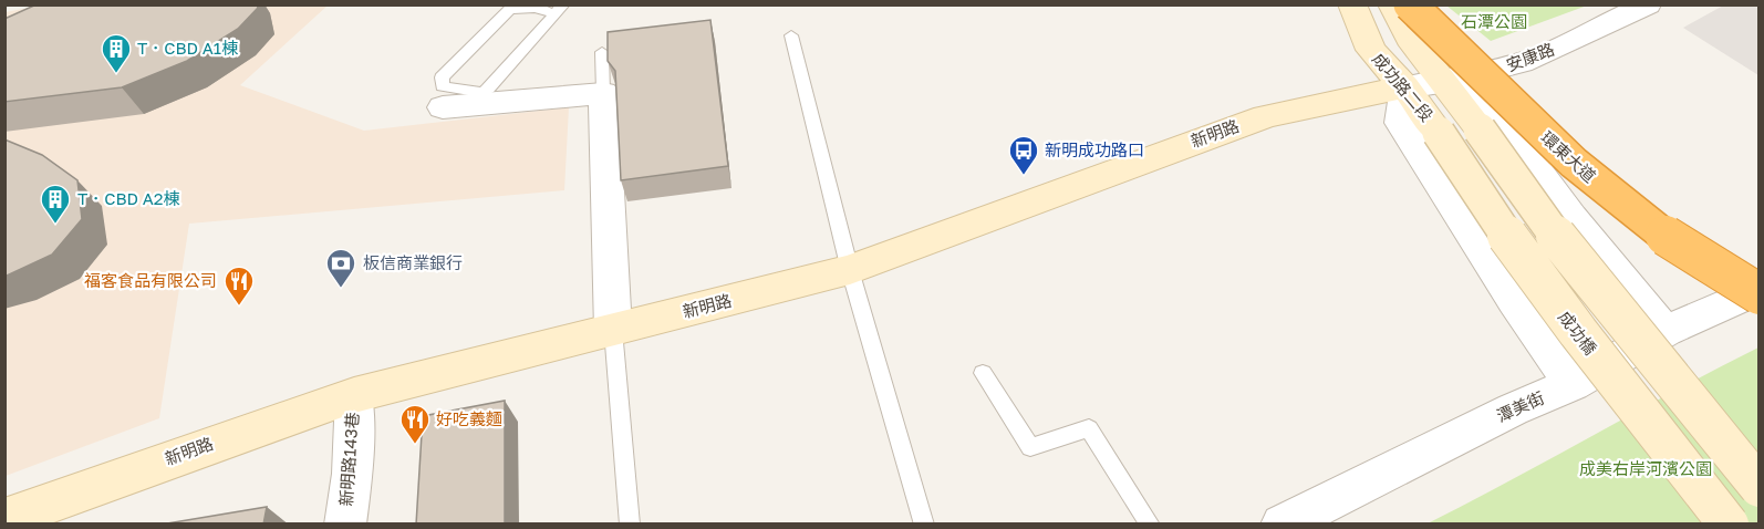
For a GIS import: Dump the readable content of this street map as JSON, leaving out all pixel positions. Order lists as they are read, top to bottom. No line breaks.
{"streets":{"highway":["環東大道"],"street":["安康路","成功路二段","新明路","成功橋","潭美街","新明路143巷"]},"crossings":[["安康路","成功路二段"],["安康路","新明路"],["成功路二段","新明路"],["成功路二段","成功橋"],["新明路","新明路143巷"]],"parks":["石潭公園","成美右岸河濱公園"],"places":{"building":["T．CBD A1棟","T．CBD A2棟"],"bus stop":["新明成功路口"],"bank":["板信商業銀行"],"restaurant":["福客食品有限公司","好吃義麵"]}}
